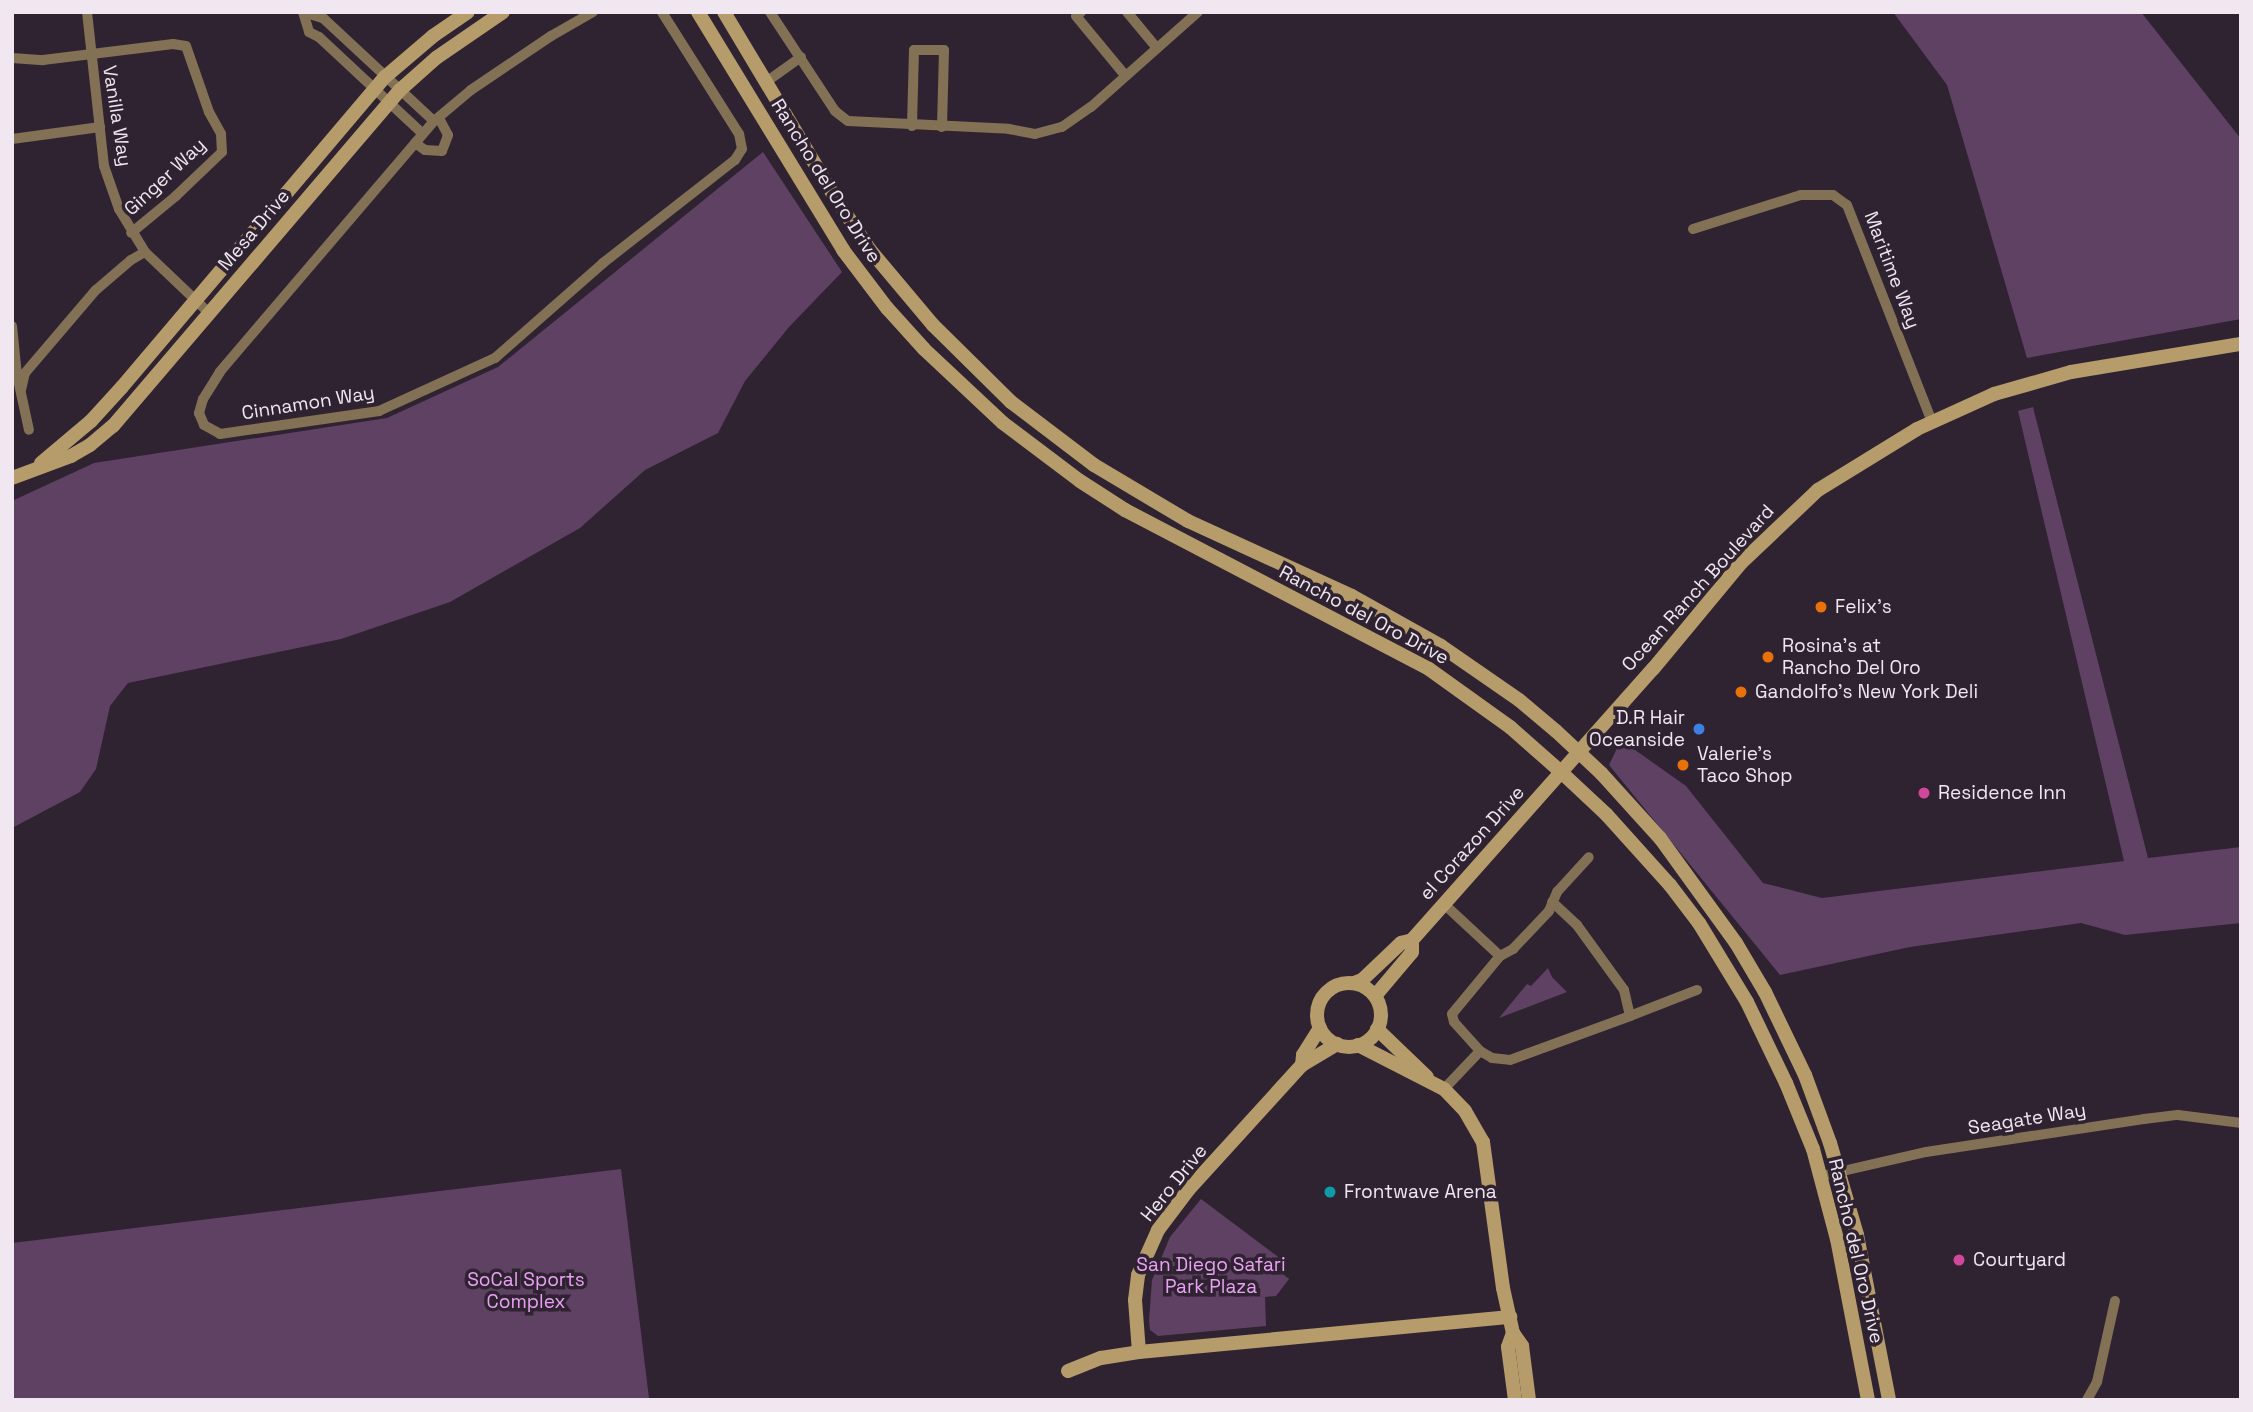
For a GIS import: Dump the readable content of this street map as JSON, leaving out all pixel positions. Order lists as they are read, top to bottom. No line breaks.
{"streets":{"main road":["Rancho del Oro Drive","Mesa Drive","Ocean Ranch Boulevard","el Corazon Drive","Hero Drive"],"street":["Vanilla Way","Ginger Way","Maritime Way","Cinnamon Way","Seagate Way"]},"crossings":[["Vanilla Way","Ginger Way"],["Vanilla Way","Mesa Drive"],["Rancho del Oro Drive","Ocean Ranch Boulevard"],["Rancho del Oro Drive","el Corazon Drive"],["Rancho del Oro Drive","Seagate Way"],["Maritime Way","Ocean Ranch Boulevard"],["Ocean Ranch Boulevard","el Corazon Drive"],["el Corazon Drive","Hero Drive"]],"parks":["San Diego Safari Park Plaza","SoCal Sports Complex"],"places":["Felix's","Rosina's at Rancho Del Oro","Gandolfo's New York Deli","D.R Hair Oceanside","Valerie's Taco Shop","Residence Inn","Frontwave Arena","Courtyard"]}
